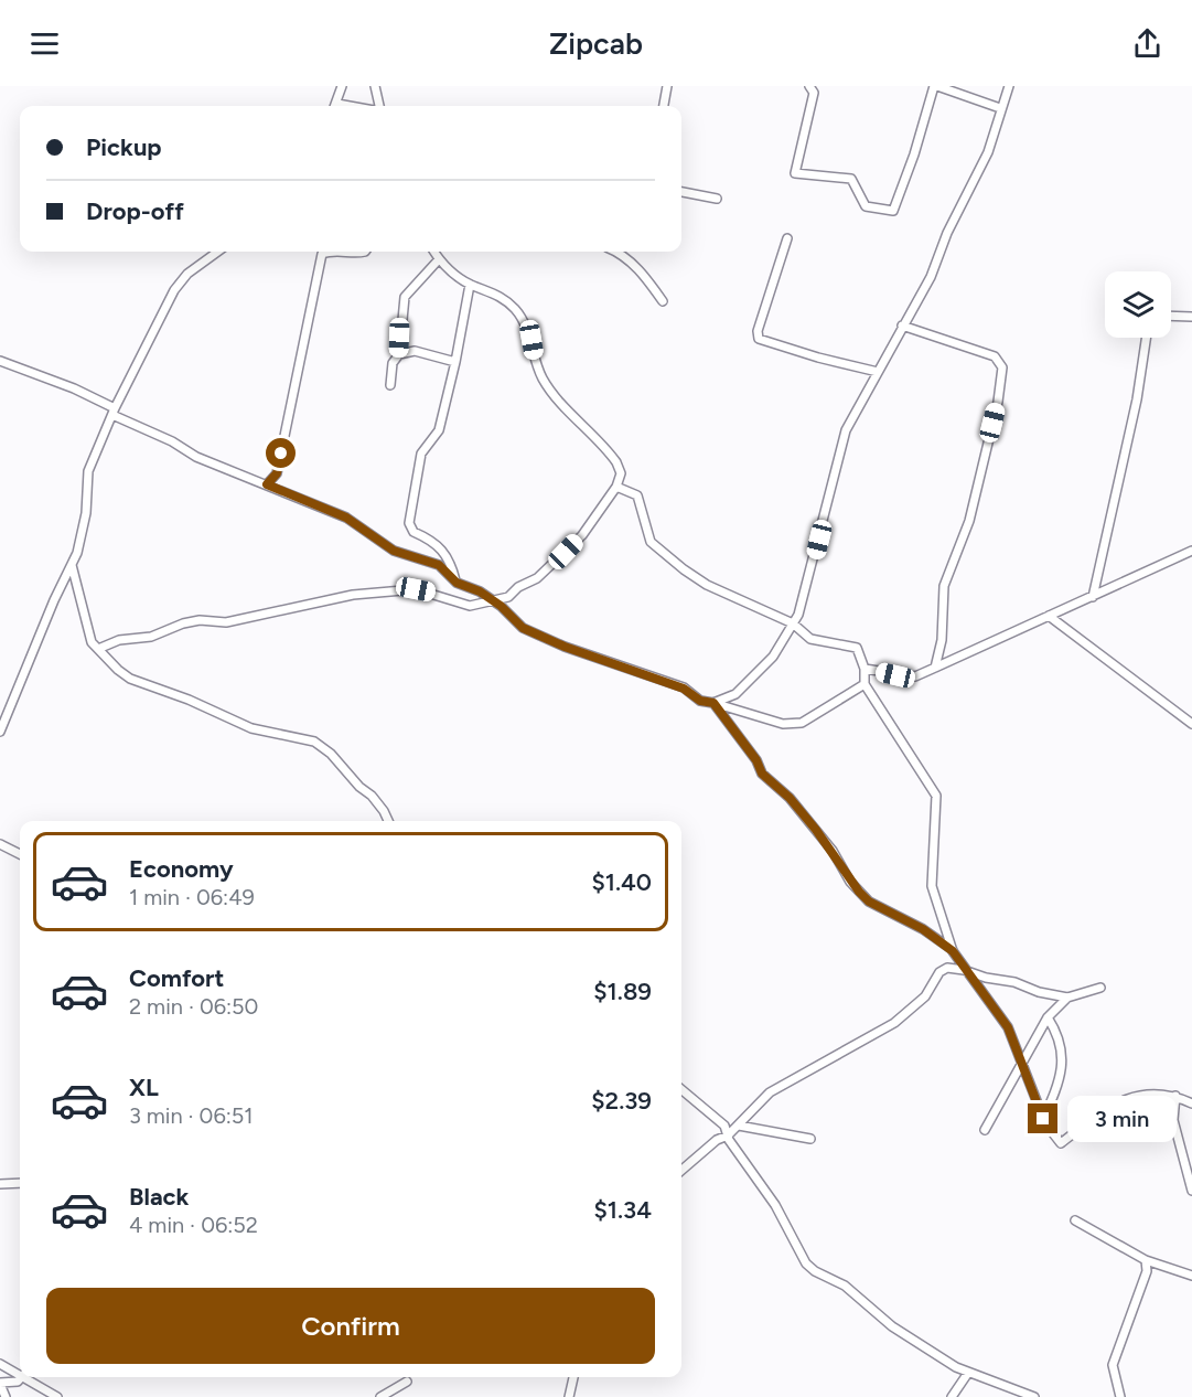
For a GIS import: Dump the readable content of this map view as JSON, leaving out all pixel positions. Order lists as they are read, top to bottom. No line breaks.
{"page":{"header":"Zipcab","banner":["Pickup","Drop-off"],"list":[{"name":"Economy","note":"1 min · 06:49","value":"$1.40"},{"name":"Comfort","note":"2 min · 06:50","value":"$1.89"},{"name":"XL","note":"3 min · 06:51","value":"$2.39"},{"name":"Black","note":"4 min · 06:52","value":"$1.34"}],"bubble":"3 min","buttons":"Confirm"}}
